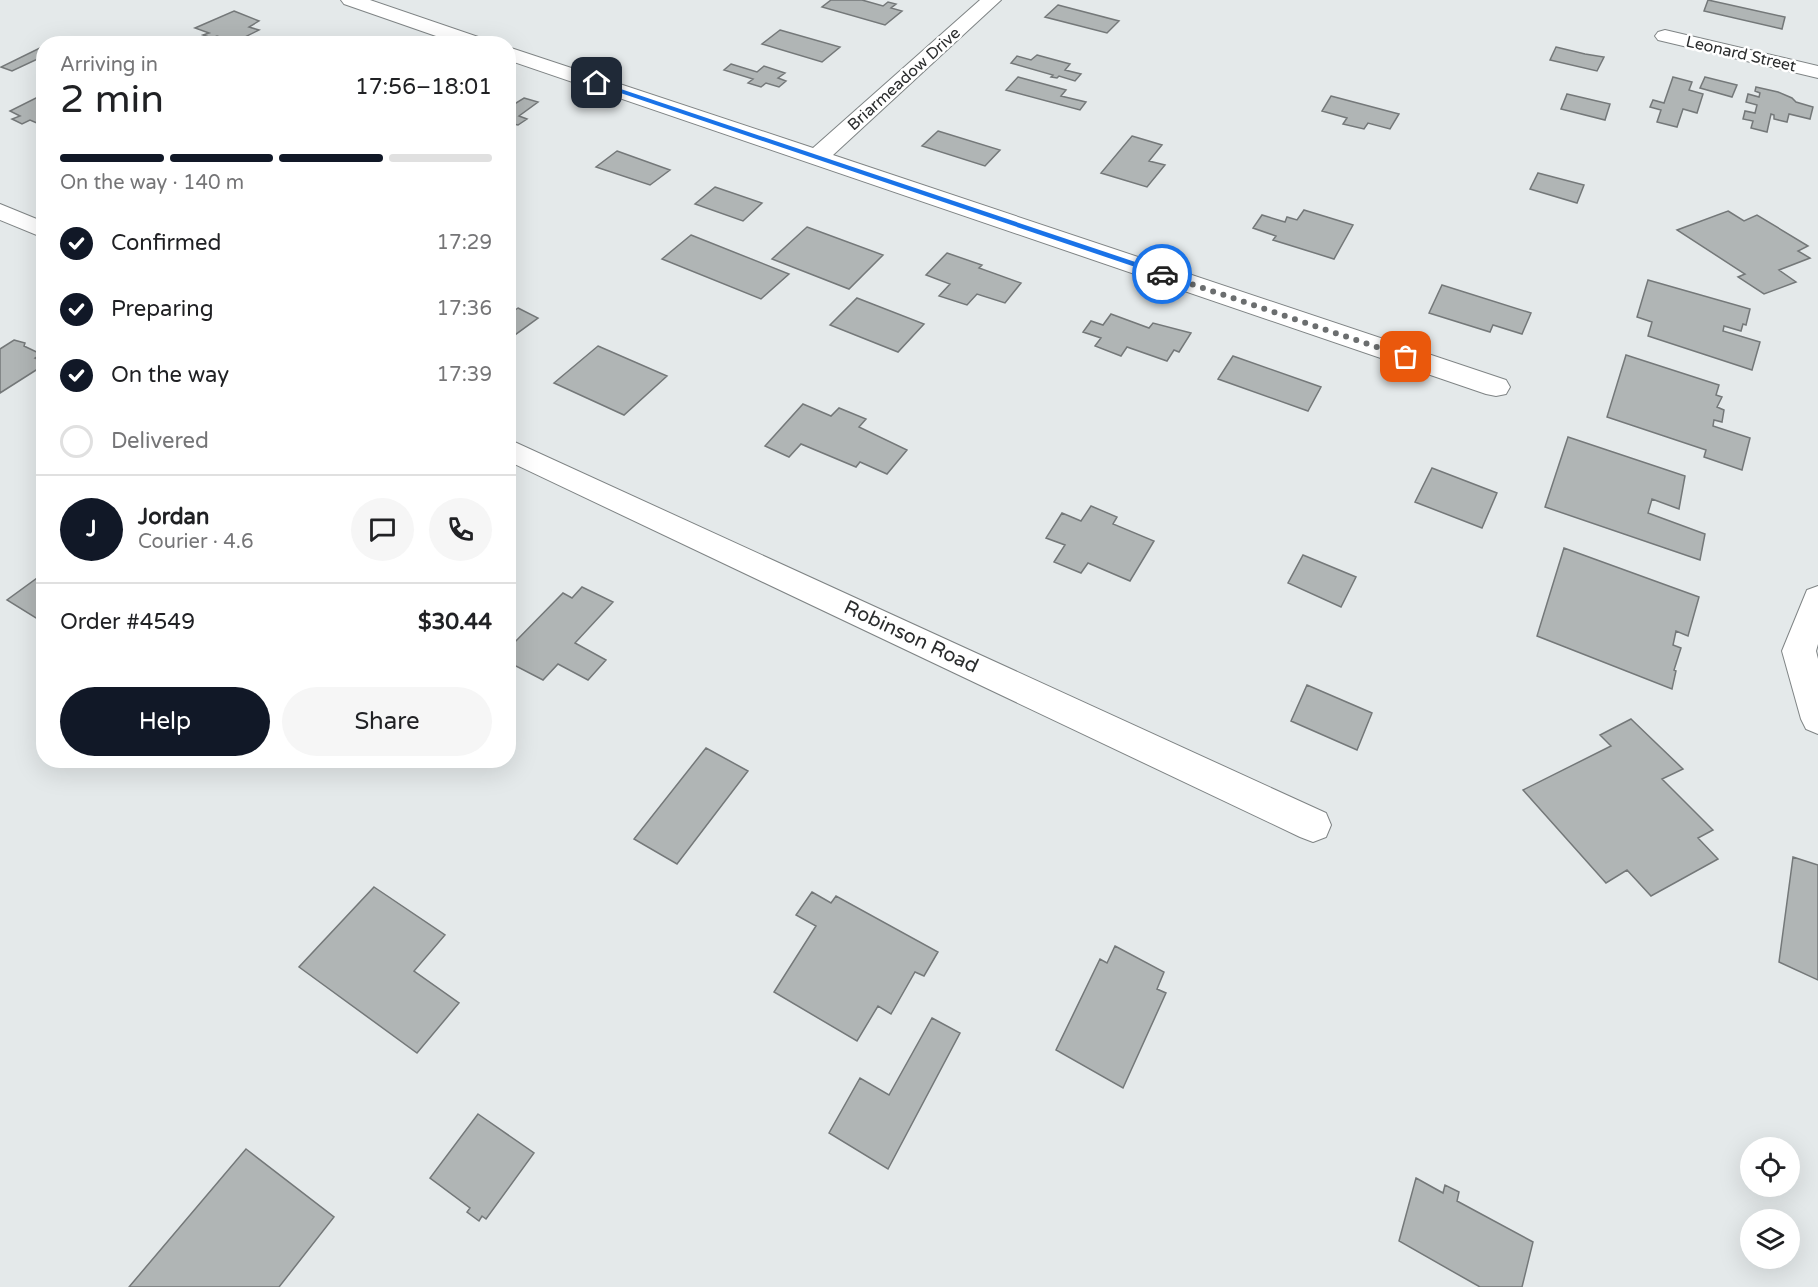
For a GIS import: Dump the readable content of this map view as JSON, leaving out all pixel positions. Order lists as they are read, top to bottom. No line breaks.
{"streets":{"street":["Leonard Street","Briarmeadow Drive","Robinson Road"]},"page":{"heading":["2 min","Arriving in","17:56–18:01"],"panel":["Jordan","Courier · 4.6","Order #4549","$30.44"],"bar":"On the way · 140 m","list":[["Confirmed","17:29"],["Preparing","17:36"],["On the way","17:39"],"Delivered"],"round":"J","buttons":["Help","Share"]}}
